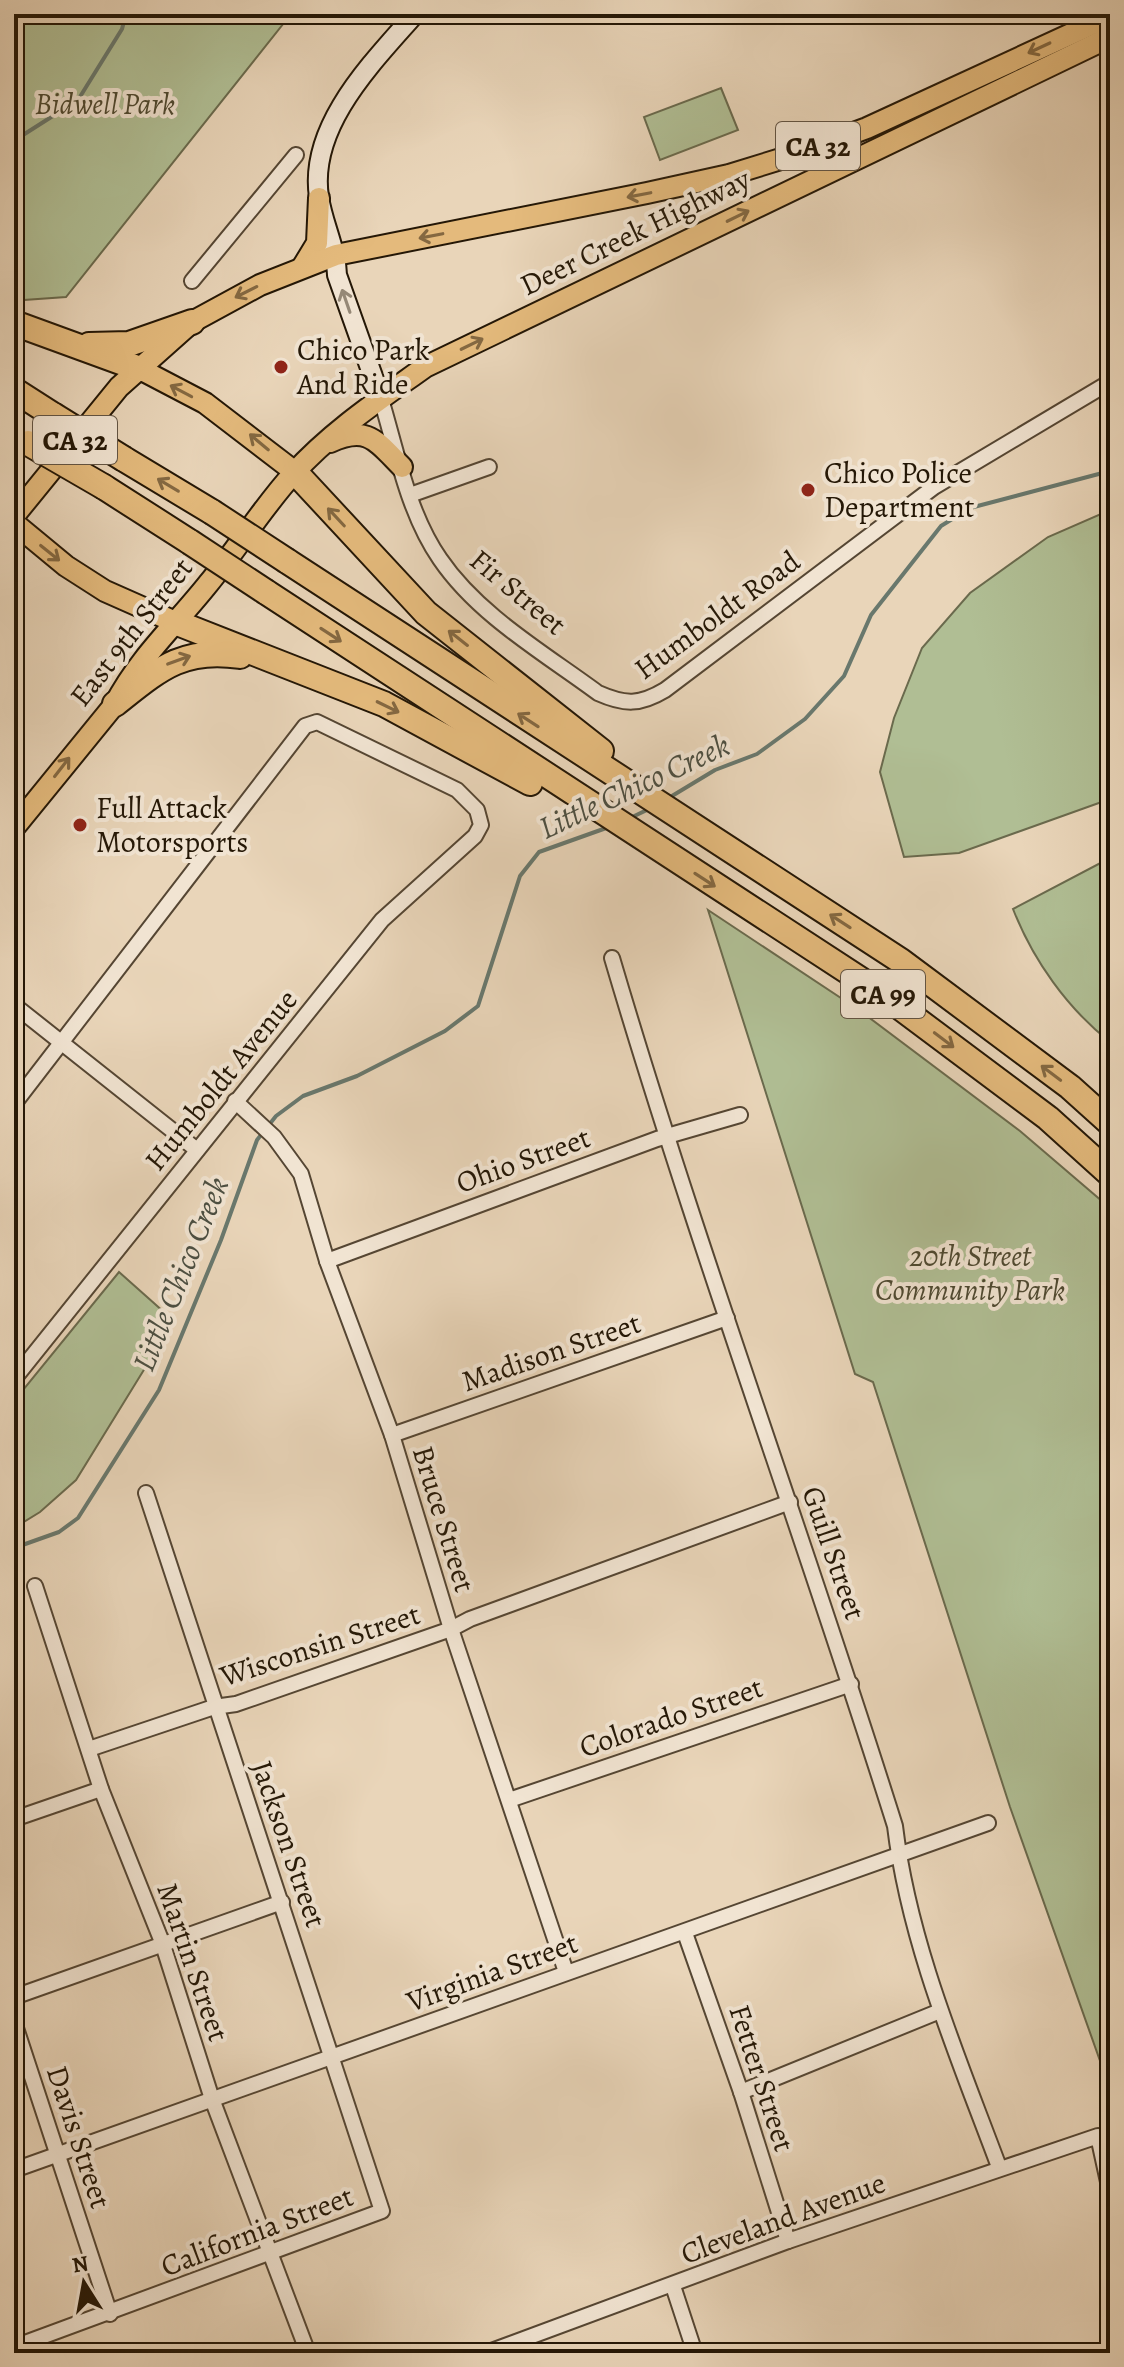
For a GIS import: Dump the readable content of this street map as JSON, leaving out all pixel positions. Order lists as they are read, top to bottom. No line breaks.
{"streets":{"highway":["CA 99"],"main road":["CA 32","Deer Creek Highway","East 9th Street"],"street":["Fir Street","Humboldt Road","Humboldt Avenue","Ohio Street","Madison Street","Bruce Street","Guill Street","Wisconsin Street","Colorado Street","Jackson Street","Martin Street","Virginia Street","Fetter Street","Davis Street","Cleveland Avenue","California Street"]},"crossings":[["CA 32","Deer Creek Highway"],["CA 32","Fir Street"],["Deer Creek Highway","Fir Street"],["Deer Creek Highway","East 9th Street"],["Fir Street","Humboldt Road"],["Humboldt Avenue","Bruce Street"],["Ohio Street","Bruce Street"],["Ohio Street","Guill Street"],["Madison Street","Bruce Street"],["Madison Street","Guill Street"],["Bruce Street","Wisconsin Street"],["Bruce Street","Colorado Street"],["Bruce Street","Virginia Street"],["Guill Street","Wisconsin Street"],["Guill Street","Colorado Street"],["Guill Street","Virginia Street"],["Guill Street","Cleveland Avenue"],["Wisconsin Street","Jackson Street"],["Wisconsin Street","Martin Street"],["Jackson Street","Virginia Street"],["Jackson Street","California Street"],["Martin Street","Virginia Street"],["Martin Street","California Street"],["Virginia Street","Fetter Street"],["Virginia Street","Davis Street"],["Fetter Street","Cleveland Avenue"],["Davis Street","California Street"]],"one_way":["East 9th Street"],"water":["Little Chico Creek"],"parks":["Bidwell Park","20th Street Community Park"],"places":["Chico Park And Ride","Chico Police Department","Full Attack Motorsports"],"north":"top"}
